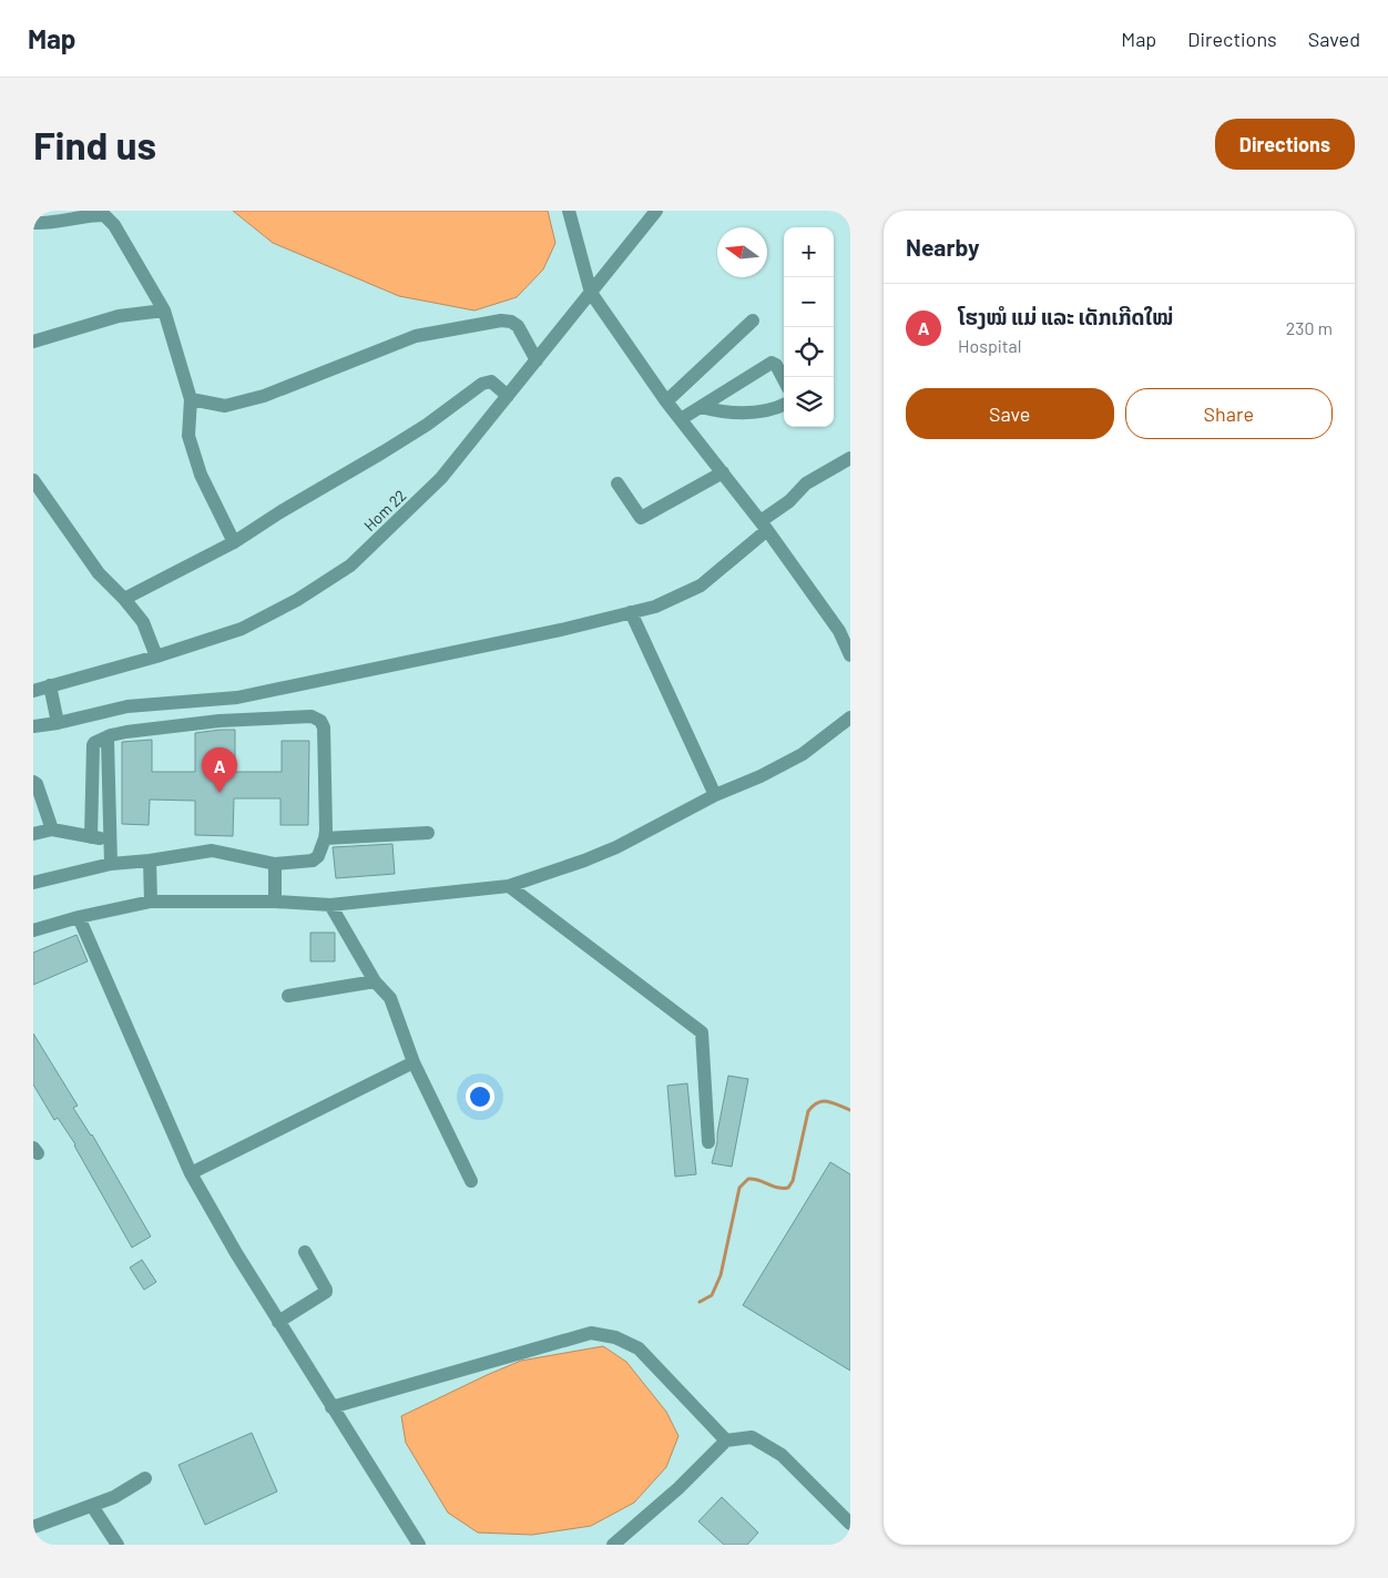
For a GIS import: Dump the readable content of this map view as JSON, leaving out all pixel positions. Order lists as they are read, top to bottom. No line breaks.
{"streets":{"street":["Hom 22"]},"north":"left","page":{"header":"Map","nav":["Map","Directions","Saved"],"buttons":["Directions",["Save","Share"]],"title":"Find us","heading":"Nearby","map_buttons":["+","−"],"list":[{"mark":"A","name":"ໂຮງໝໍ ແມ່ ແລະ ເດັກເກີດໃໝ່","note":"Hospital","value":"230 m"}],"pins":"A"}}
